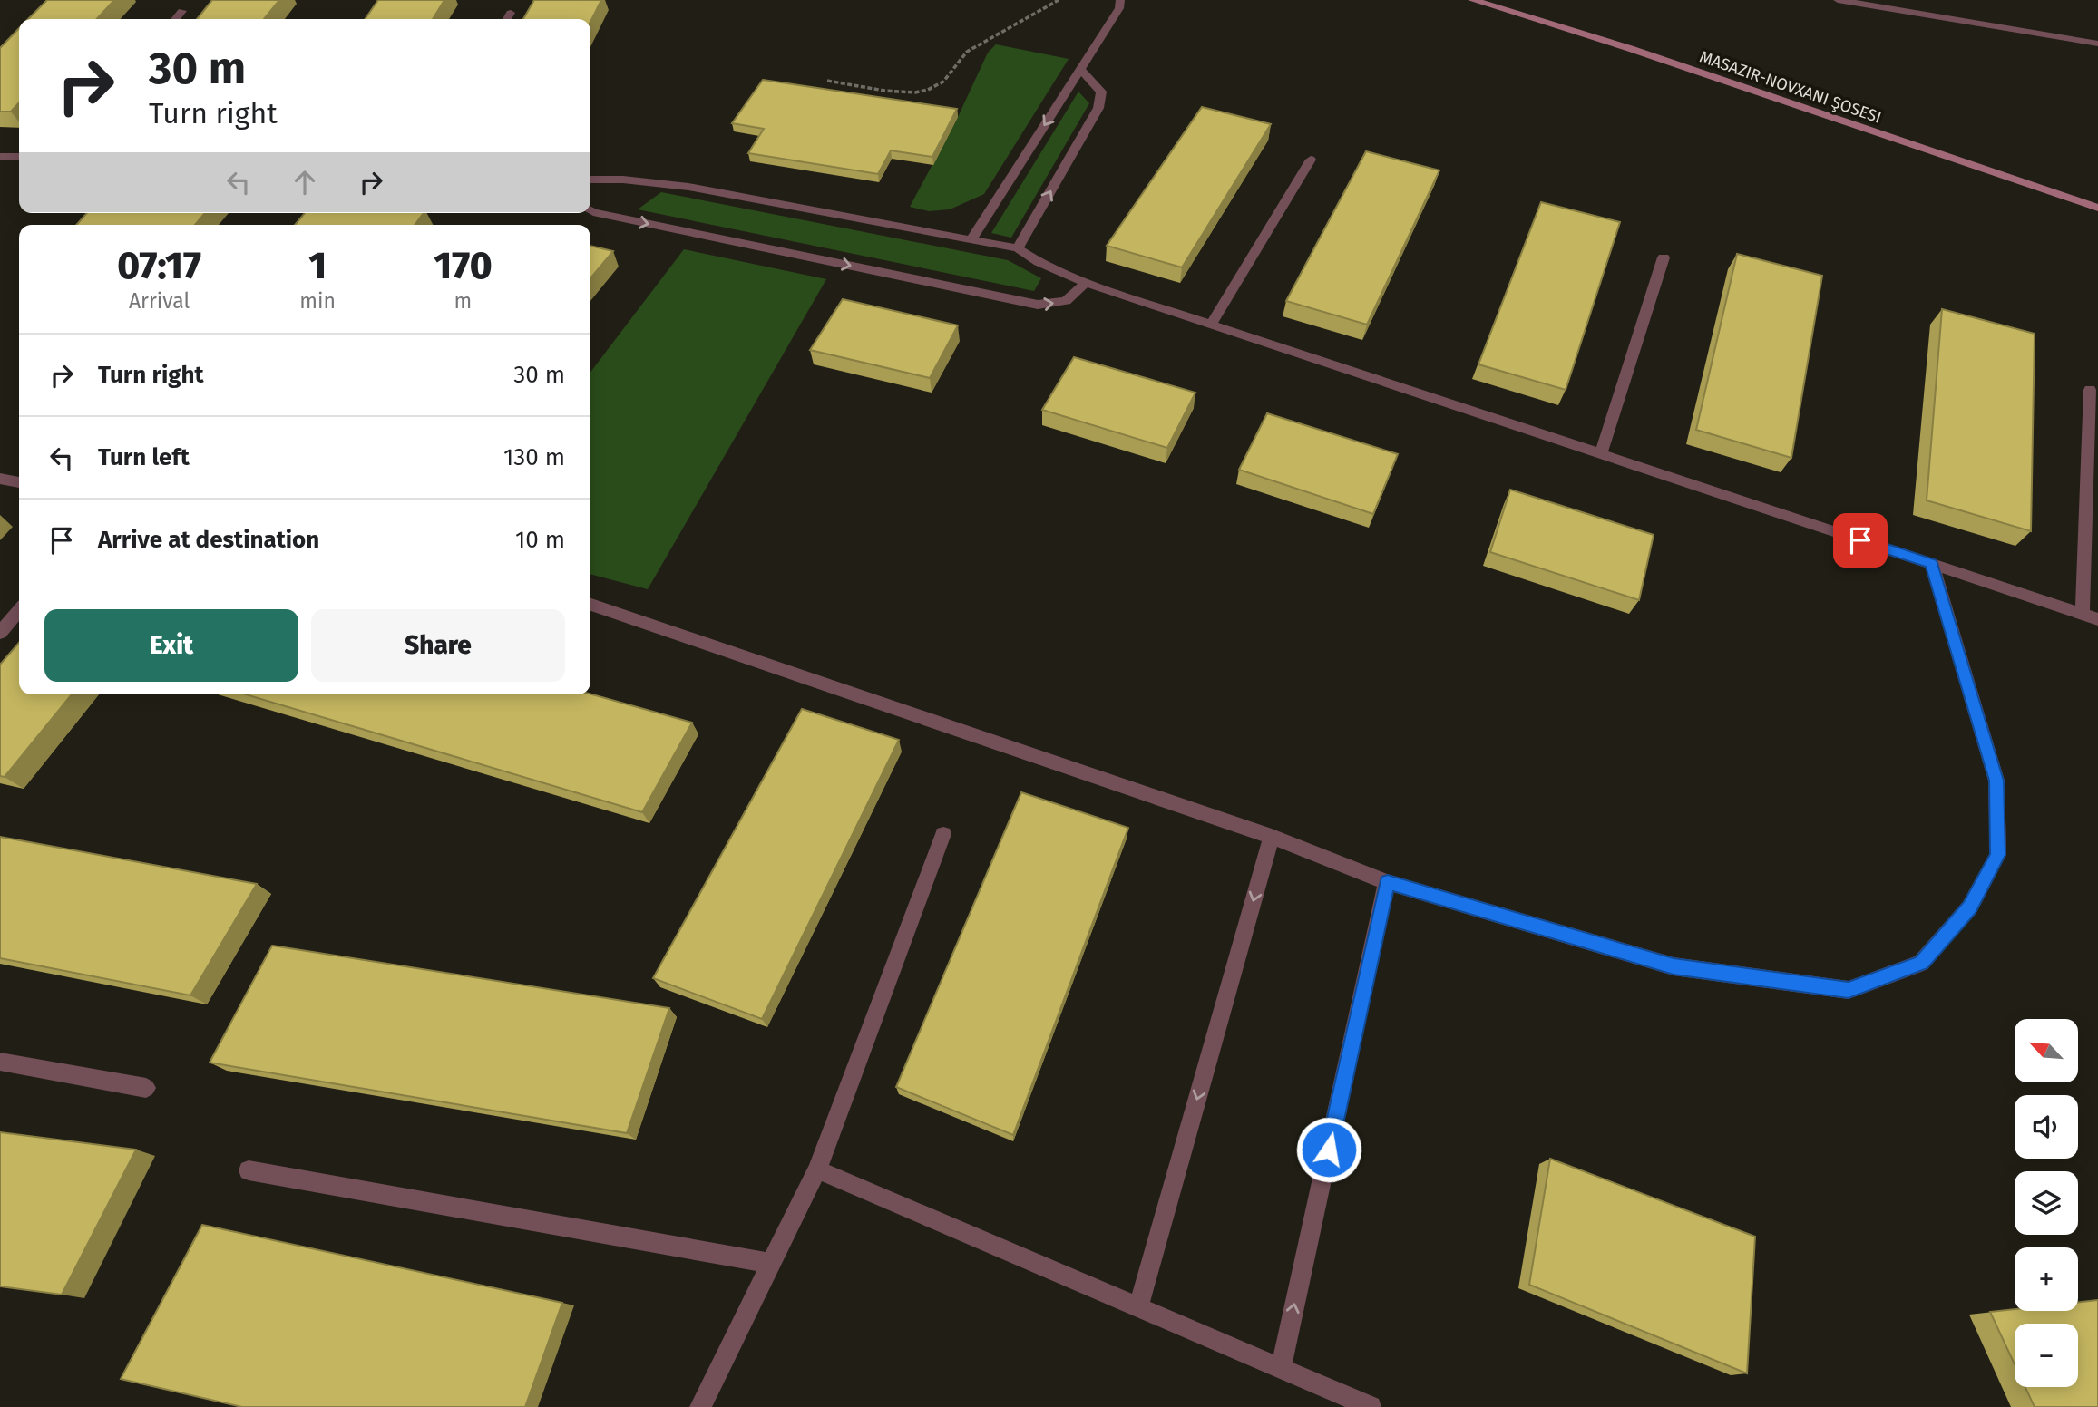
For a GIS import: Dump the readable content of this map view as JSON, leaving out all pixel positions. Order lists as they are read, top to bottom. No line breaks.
{"north":"top left","page":{"turn":["30 m","Turn right"],"eta":["07:17","Arrival","1","min","170","m"],"list":[{"name":"Turn right","value":"30 m"},{"name":"Turn left","value":"130 m"},{"name":"Arrive at destination","value":"10 m"}],"buttons":["Exit","Share"],"map_buttons":["+","−"]}}
